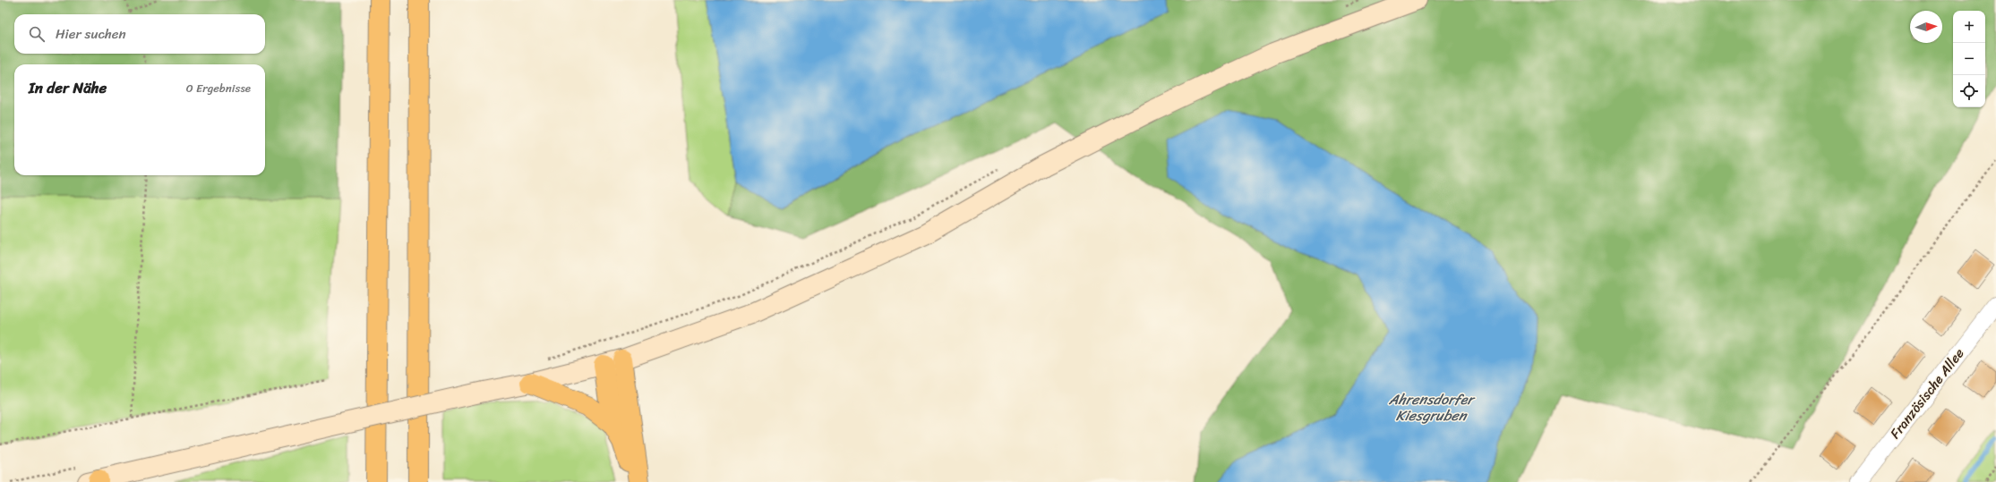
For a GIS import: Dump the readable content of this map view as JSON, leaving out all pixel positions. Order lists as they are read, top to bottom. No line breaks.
{"streets":{"street":["Französische Allee"]},"water":["Ahrensdorfer Kiesgruben"],"north":"right","page":{"map_buttons":["+","−"],"search":"Hier suchen","heading":["In der Nähe","0 Ergebnisse"]}}
